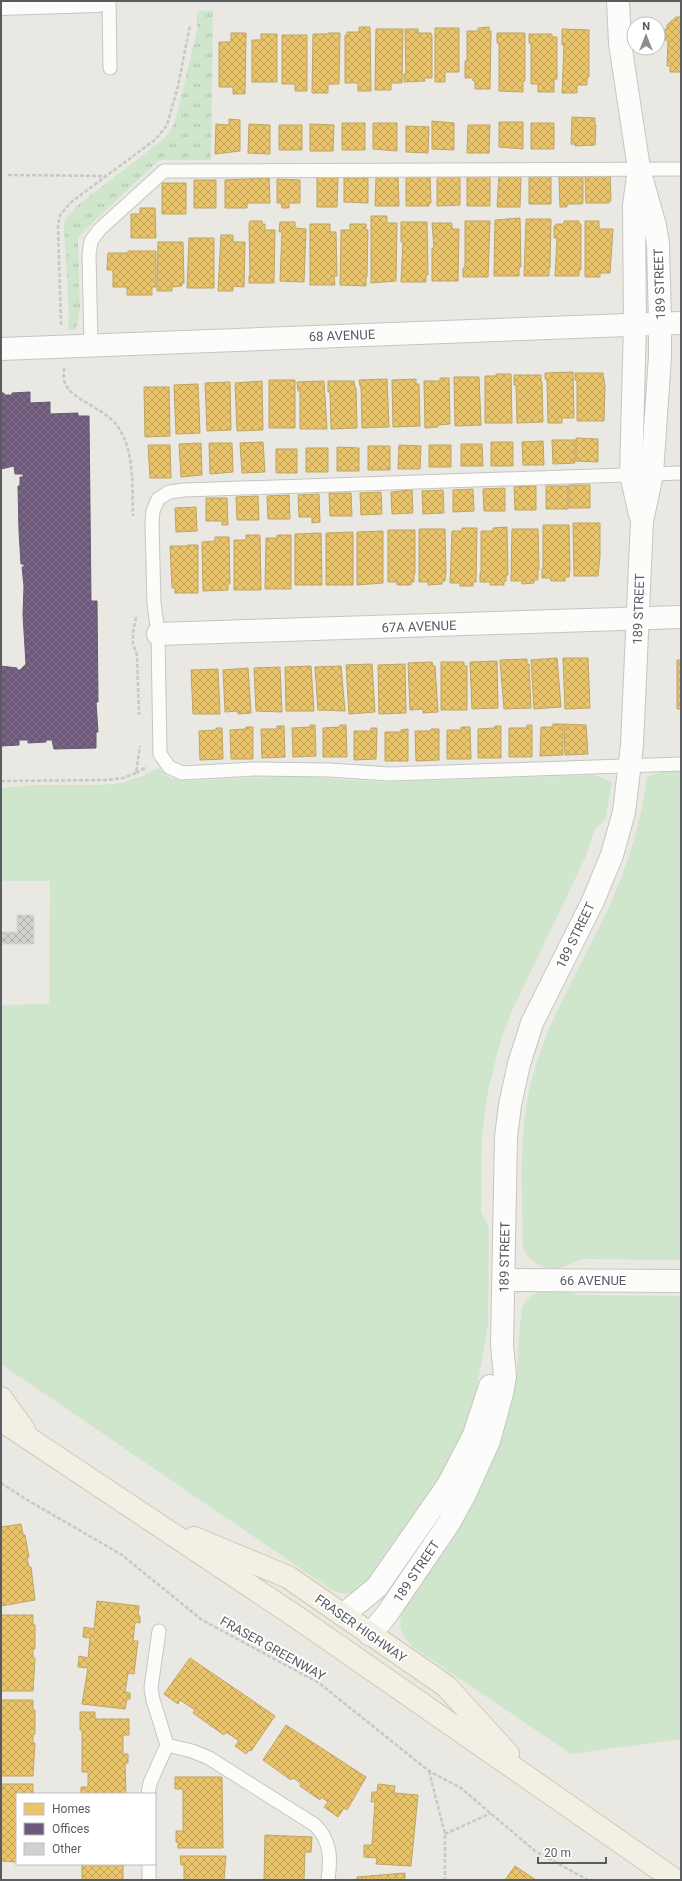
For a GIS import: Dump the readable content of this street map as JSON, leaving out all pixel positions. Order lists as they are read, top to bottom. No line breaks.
{"streets":{"main road":["FRASER HIGHWAY"],"street":["189 STREET","68 AVENUE","67A AVENUE","66 AVENUE"],"path":["FRASER GREENWAY"]},"crossings":[["189 STREET","68 AVENUE"],["189 STREET","67A AVENUE"],["189 STREET","66 AVENUE"],["189 STREET","FRASER HIGHWAY"]],"legend":["Homes","Offices","Other"],"scale_bar":"20 m","north":"top"}
